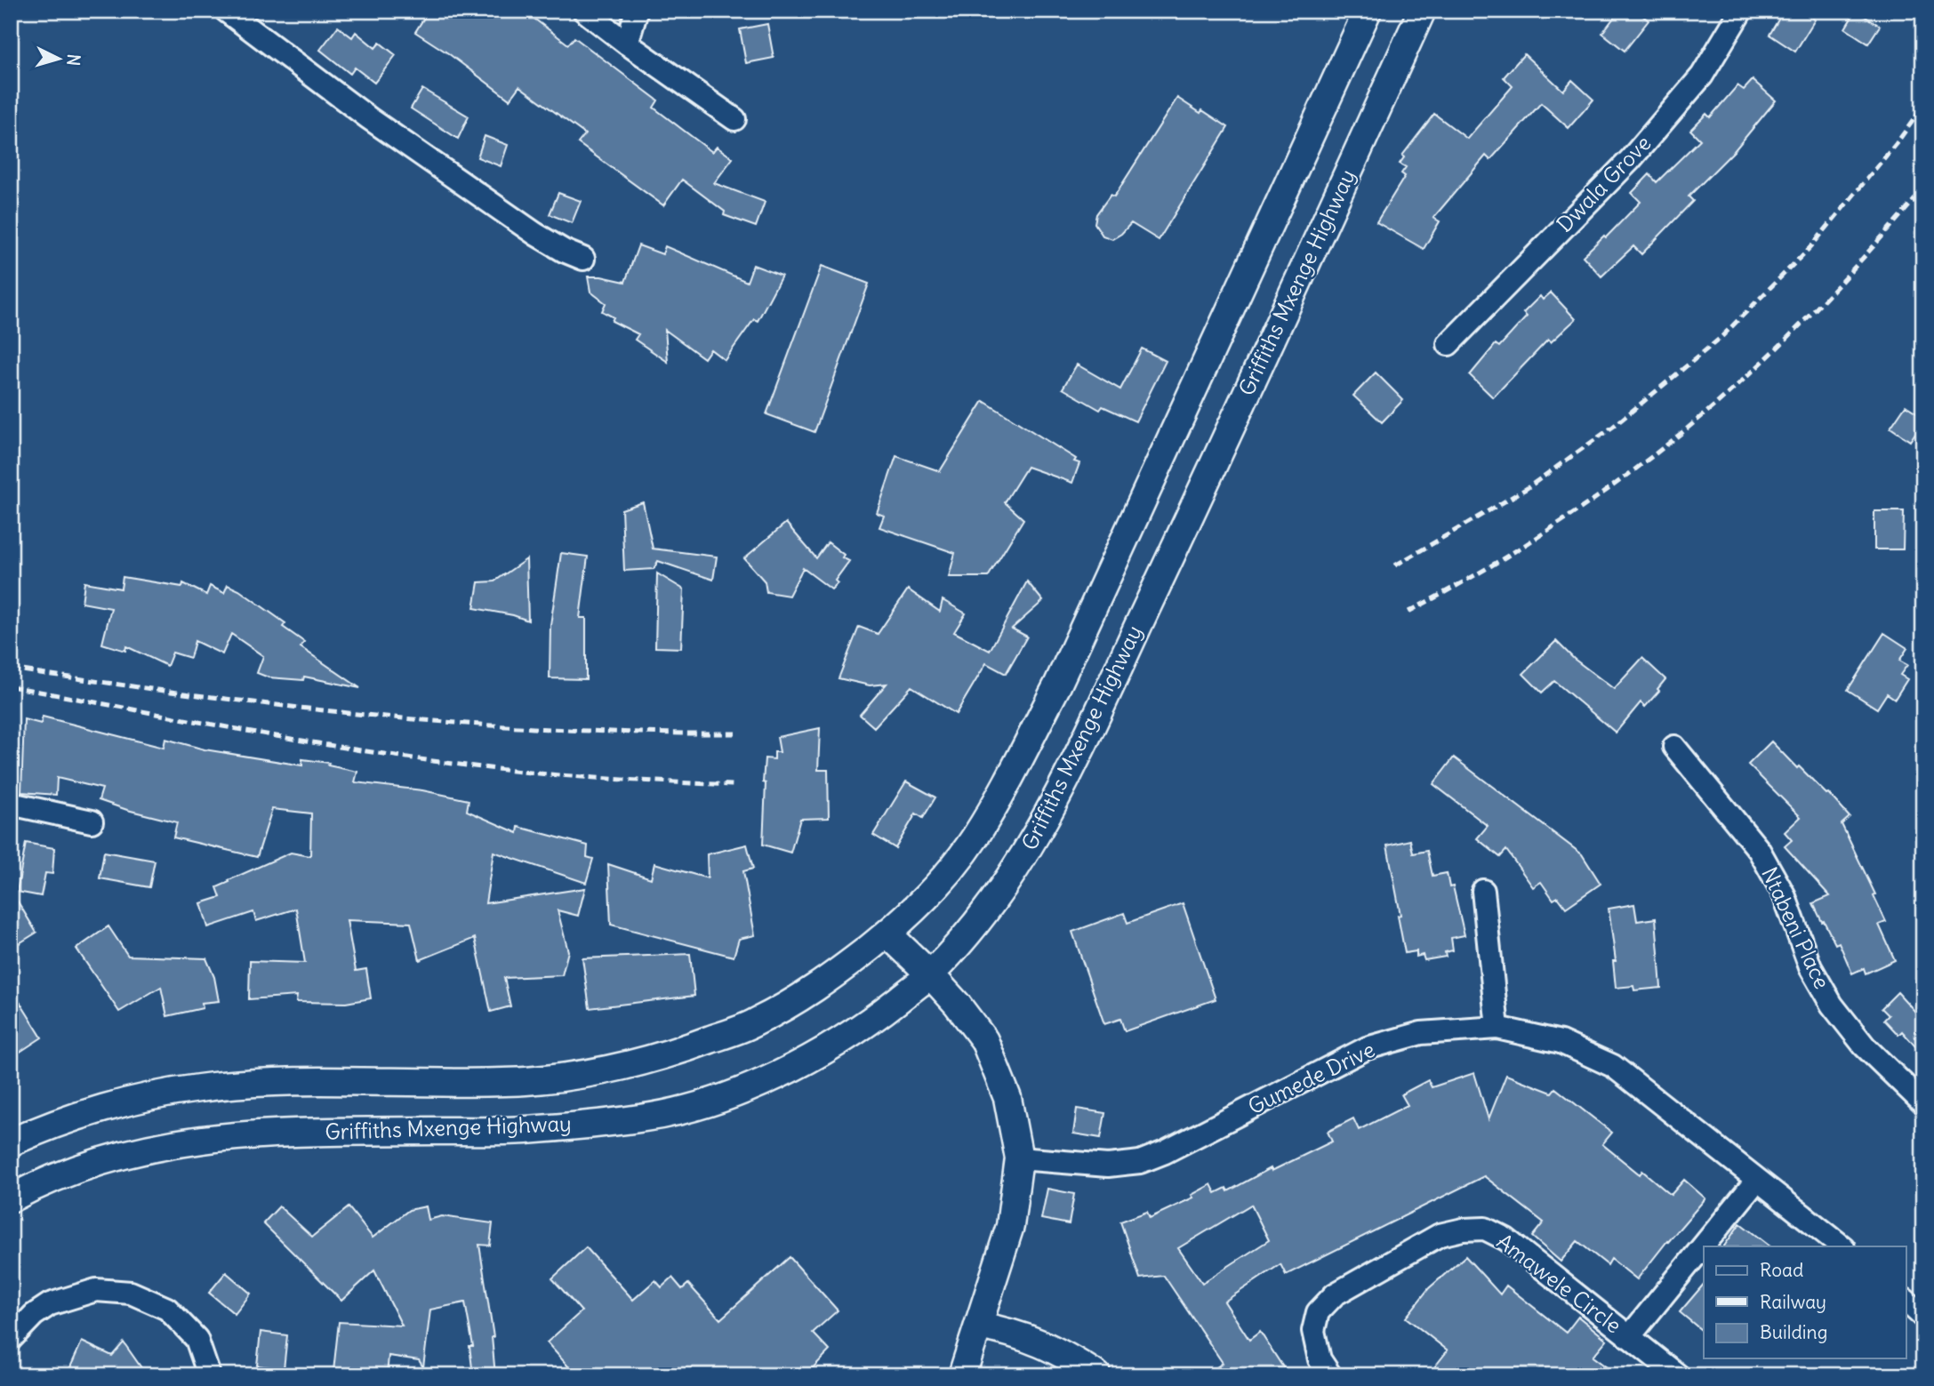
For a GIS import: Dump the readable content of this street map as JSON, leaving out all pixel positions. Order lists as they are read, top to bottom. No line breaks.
{"streets":{"street":["Dwala Grove","Griffiths Mxenge Highway","Ntabeni Place","Gumede Drive","Amawele Circle"]},"crossings":[["Gumede Drive","Amawele Circle"]],"legend":["Road","Railway","Building"],"north":"right"}
